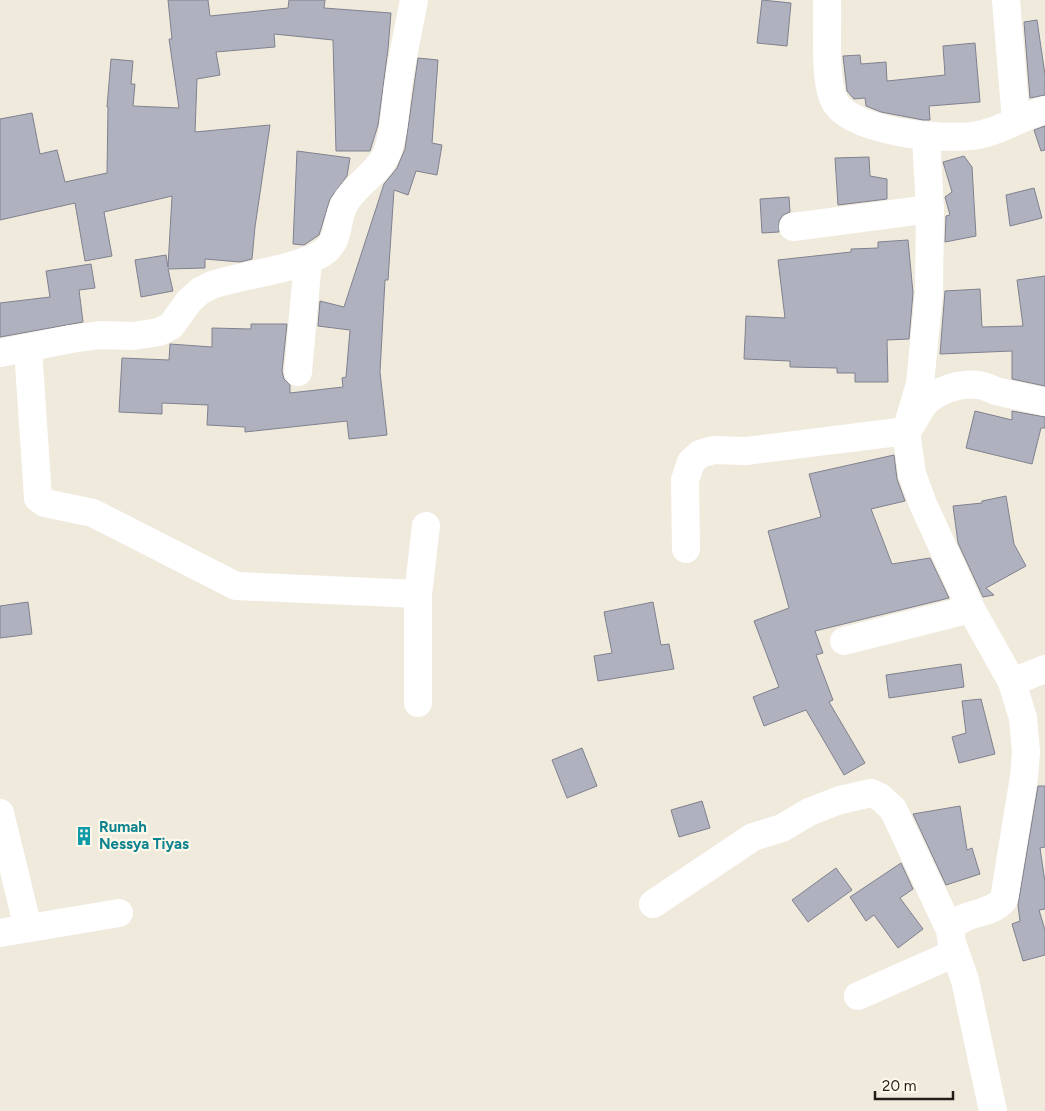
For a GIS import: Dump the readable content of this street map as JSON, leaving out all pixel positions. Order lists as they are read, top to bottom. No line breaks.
{"places":{"building":["Rumah Nessya Tiyas"]},"scale_bar":"20 m"}
